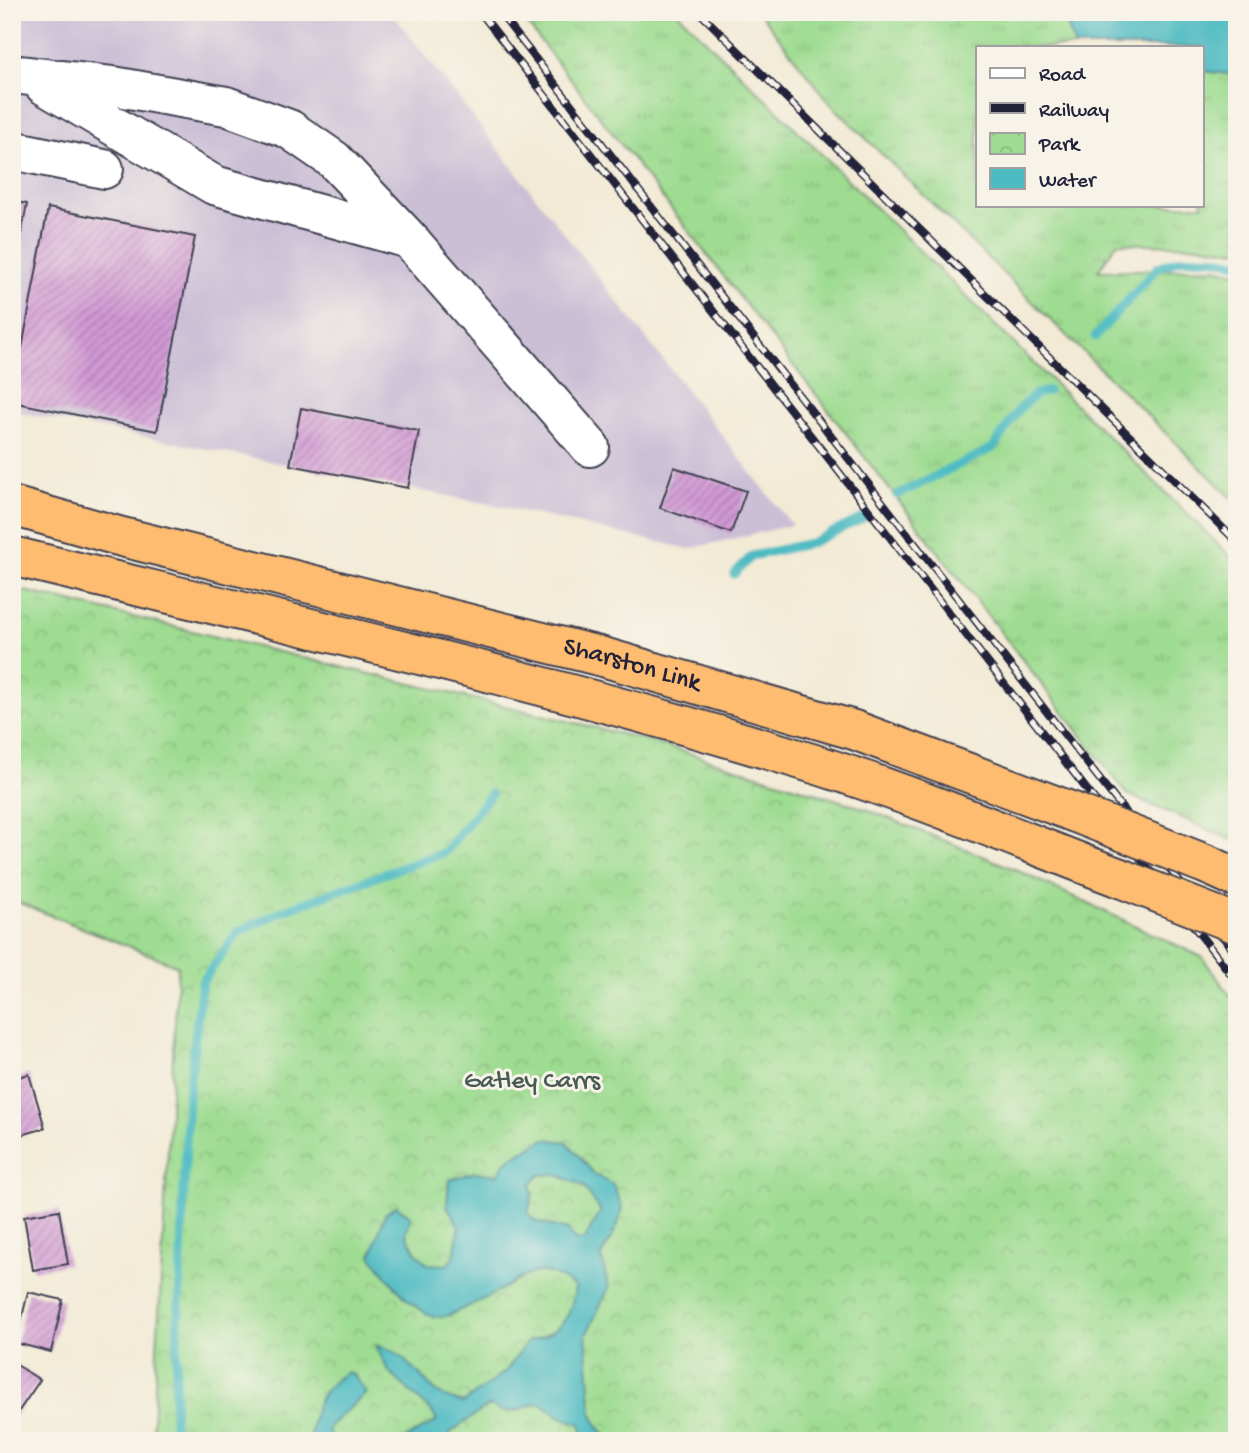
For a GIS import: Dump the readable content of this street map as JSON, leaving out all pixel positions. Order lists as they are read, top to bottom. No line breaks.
{"streets":{"highway":["Sharston Link"]},"parks":["Gatley Carrs"],"legend":["Road","Railway","Park","Water"]}
